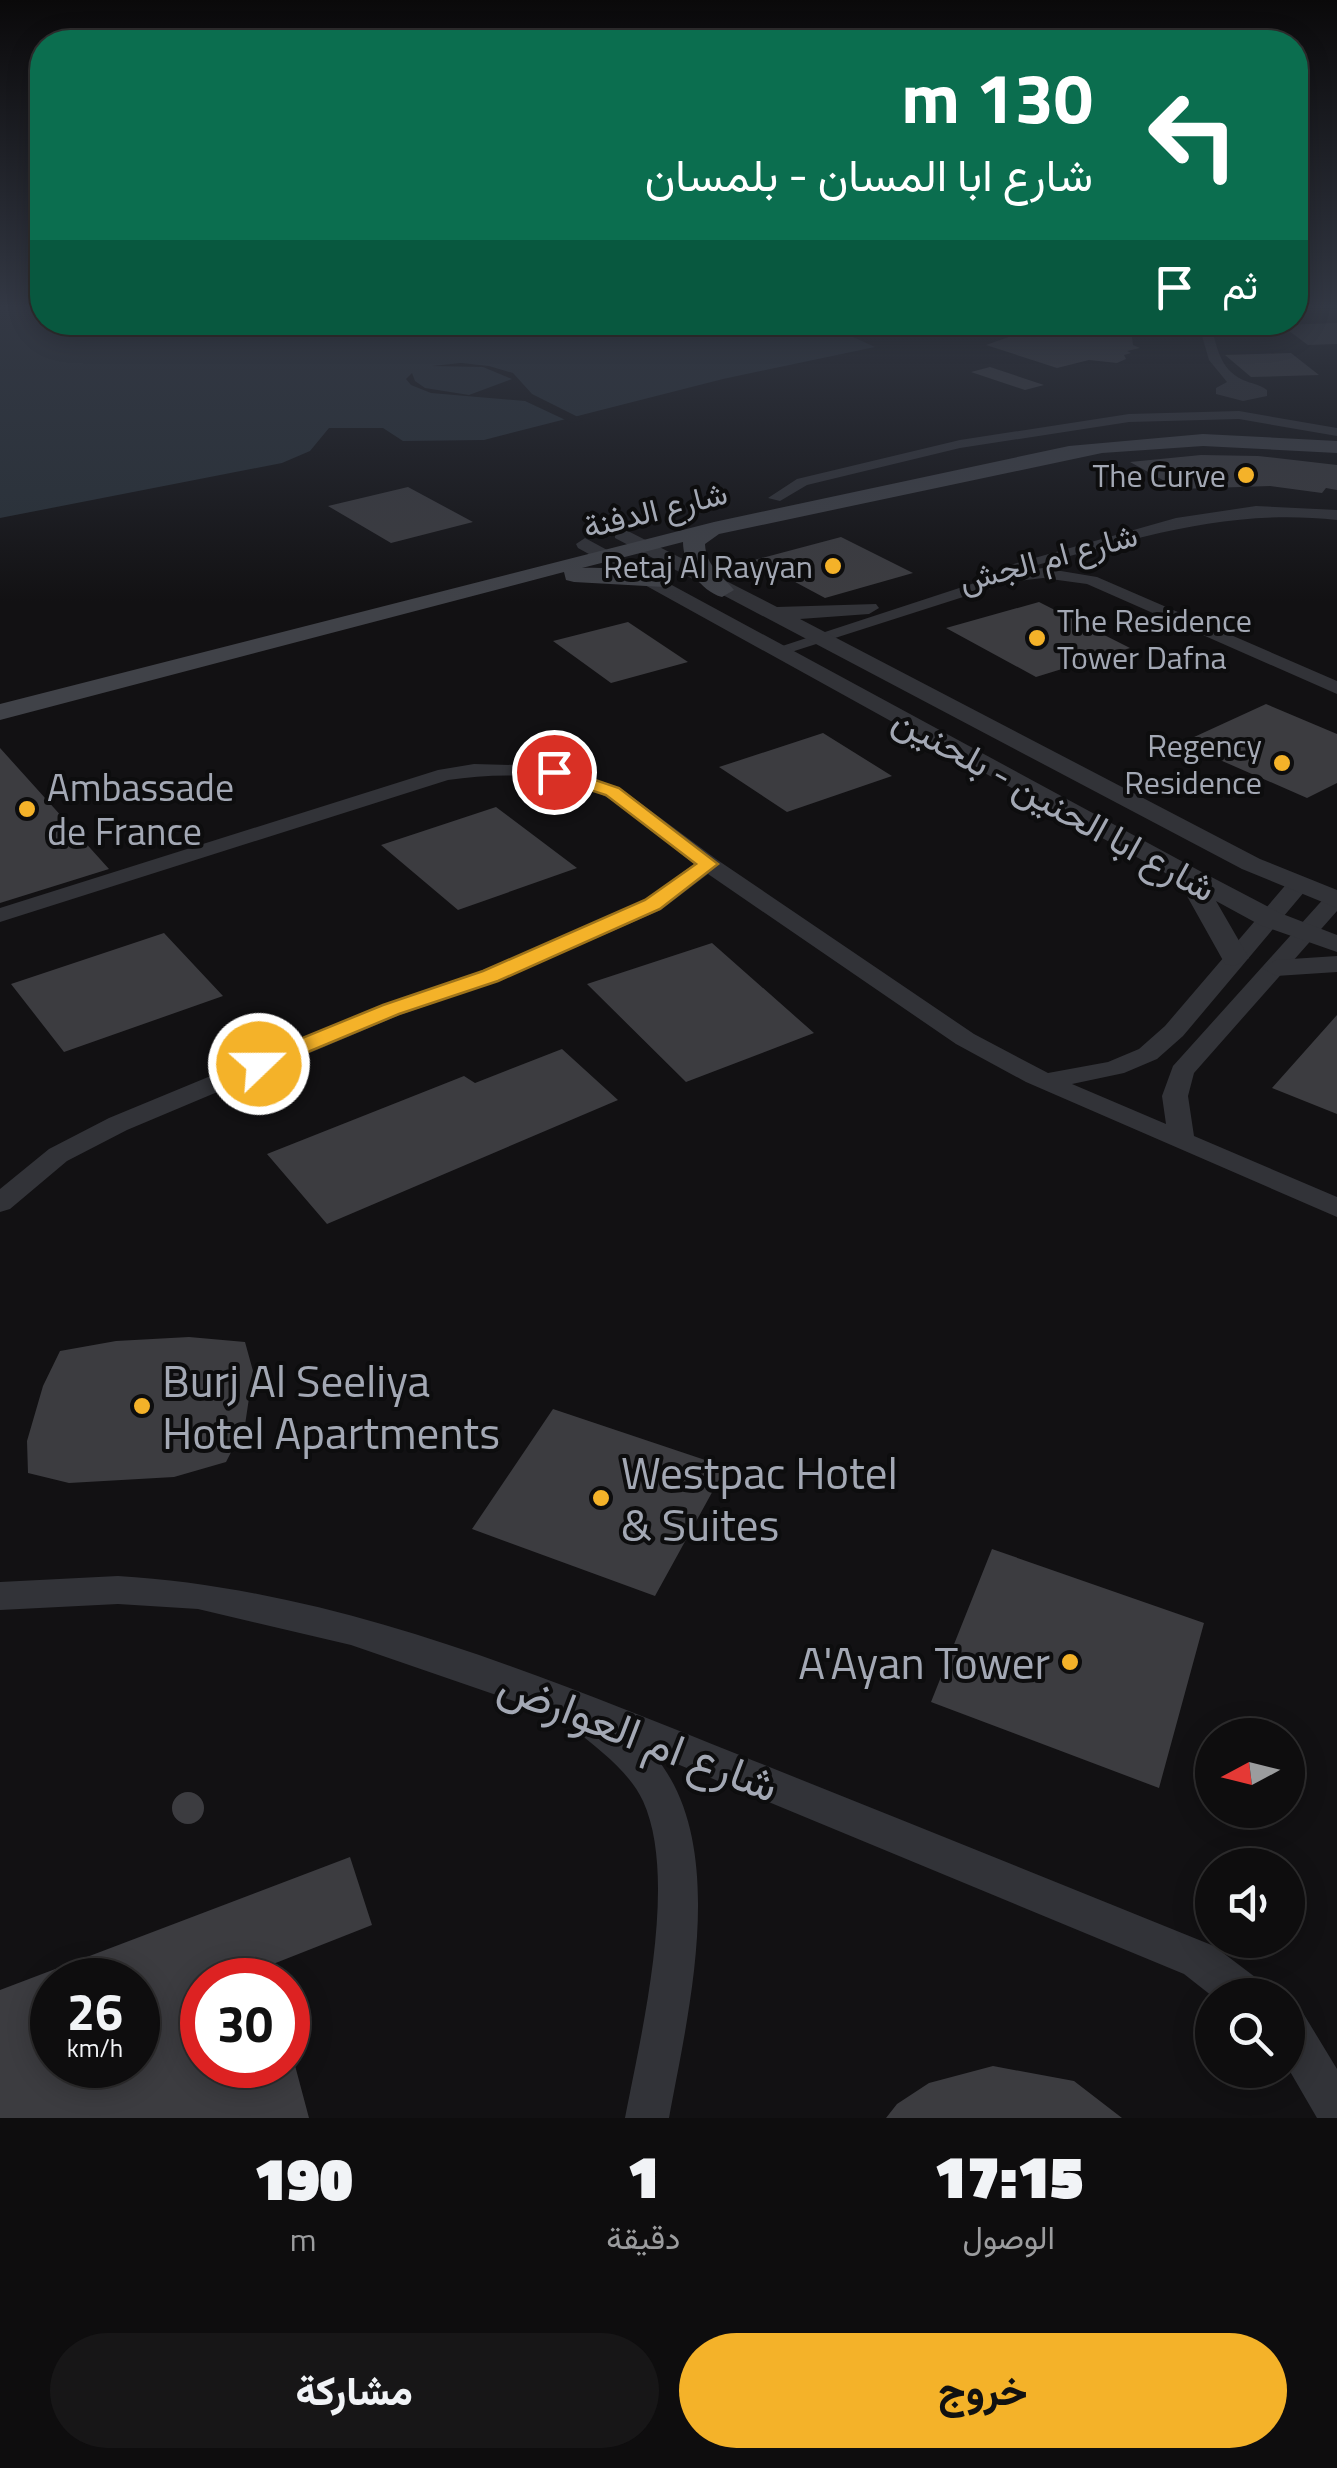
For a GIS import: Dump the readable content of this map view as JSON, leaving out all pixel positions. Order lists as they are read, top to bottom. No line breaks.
{"streets":{"main road":["شارع الدفنة"],"street":["شارع ام الجش","شارع ابا الحنين - بلحنين","شارع ام العوارض"]},"crossings":[["شارع الدفنة","شارع ابا الحنين - بلحنين"],["شارع ام الجش","شارع ابا الحنين - بلحنين"]],"places":["The Curve","Retaj Al Rayyan","The Residence Tower Dafna","Regency Residence","Ambassade de France","Burj Al Seeliya Hotel Apartments","Westpac Hotel & Suites","A'Ayan Tower"],"north":"left","page":{"turn":["130 m","شارع ابا المسان - بلمسان"],"then":"ثم","speed":"26 km/h","limit":"30","eta":["17:15","الوصول","1","دقيقة","190","m"],"buttons":["خروج","مشاركة"]}}
